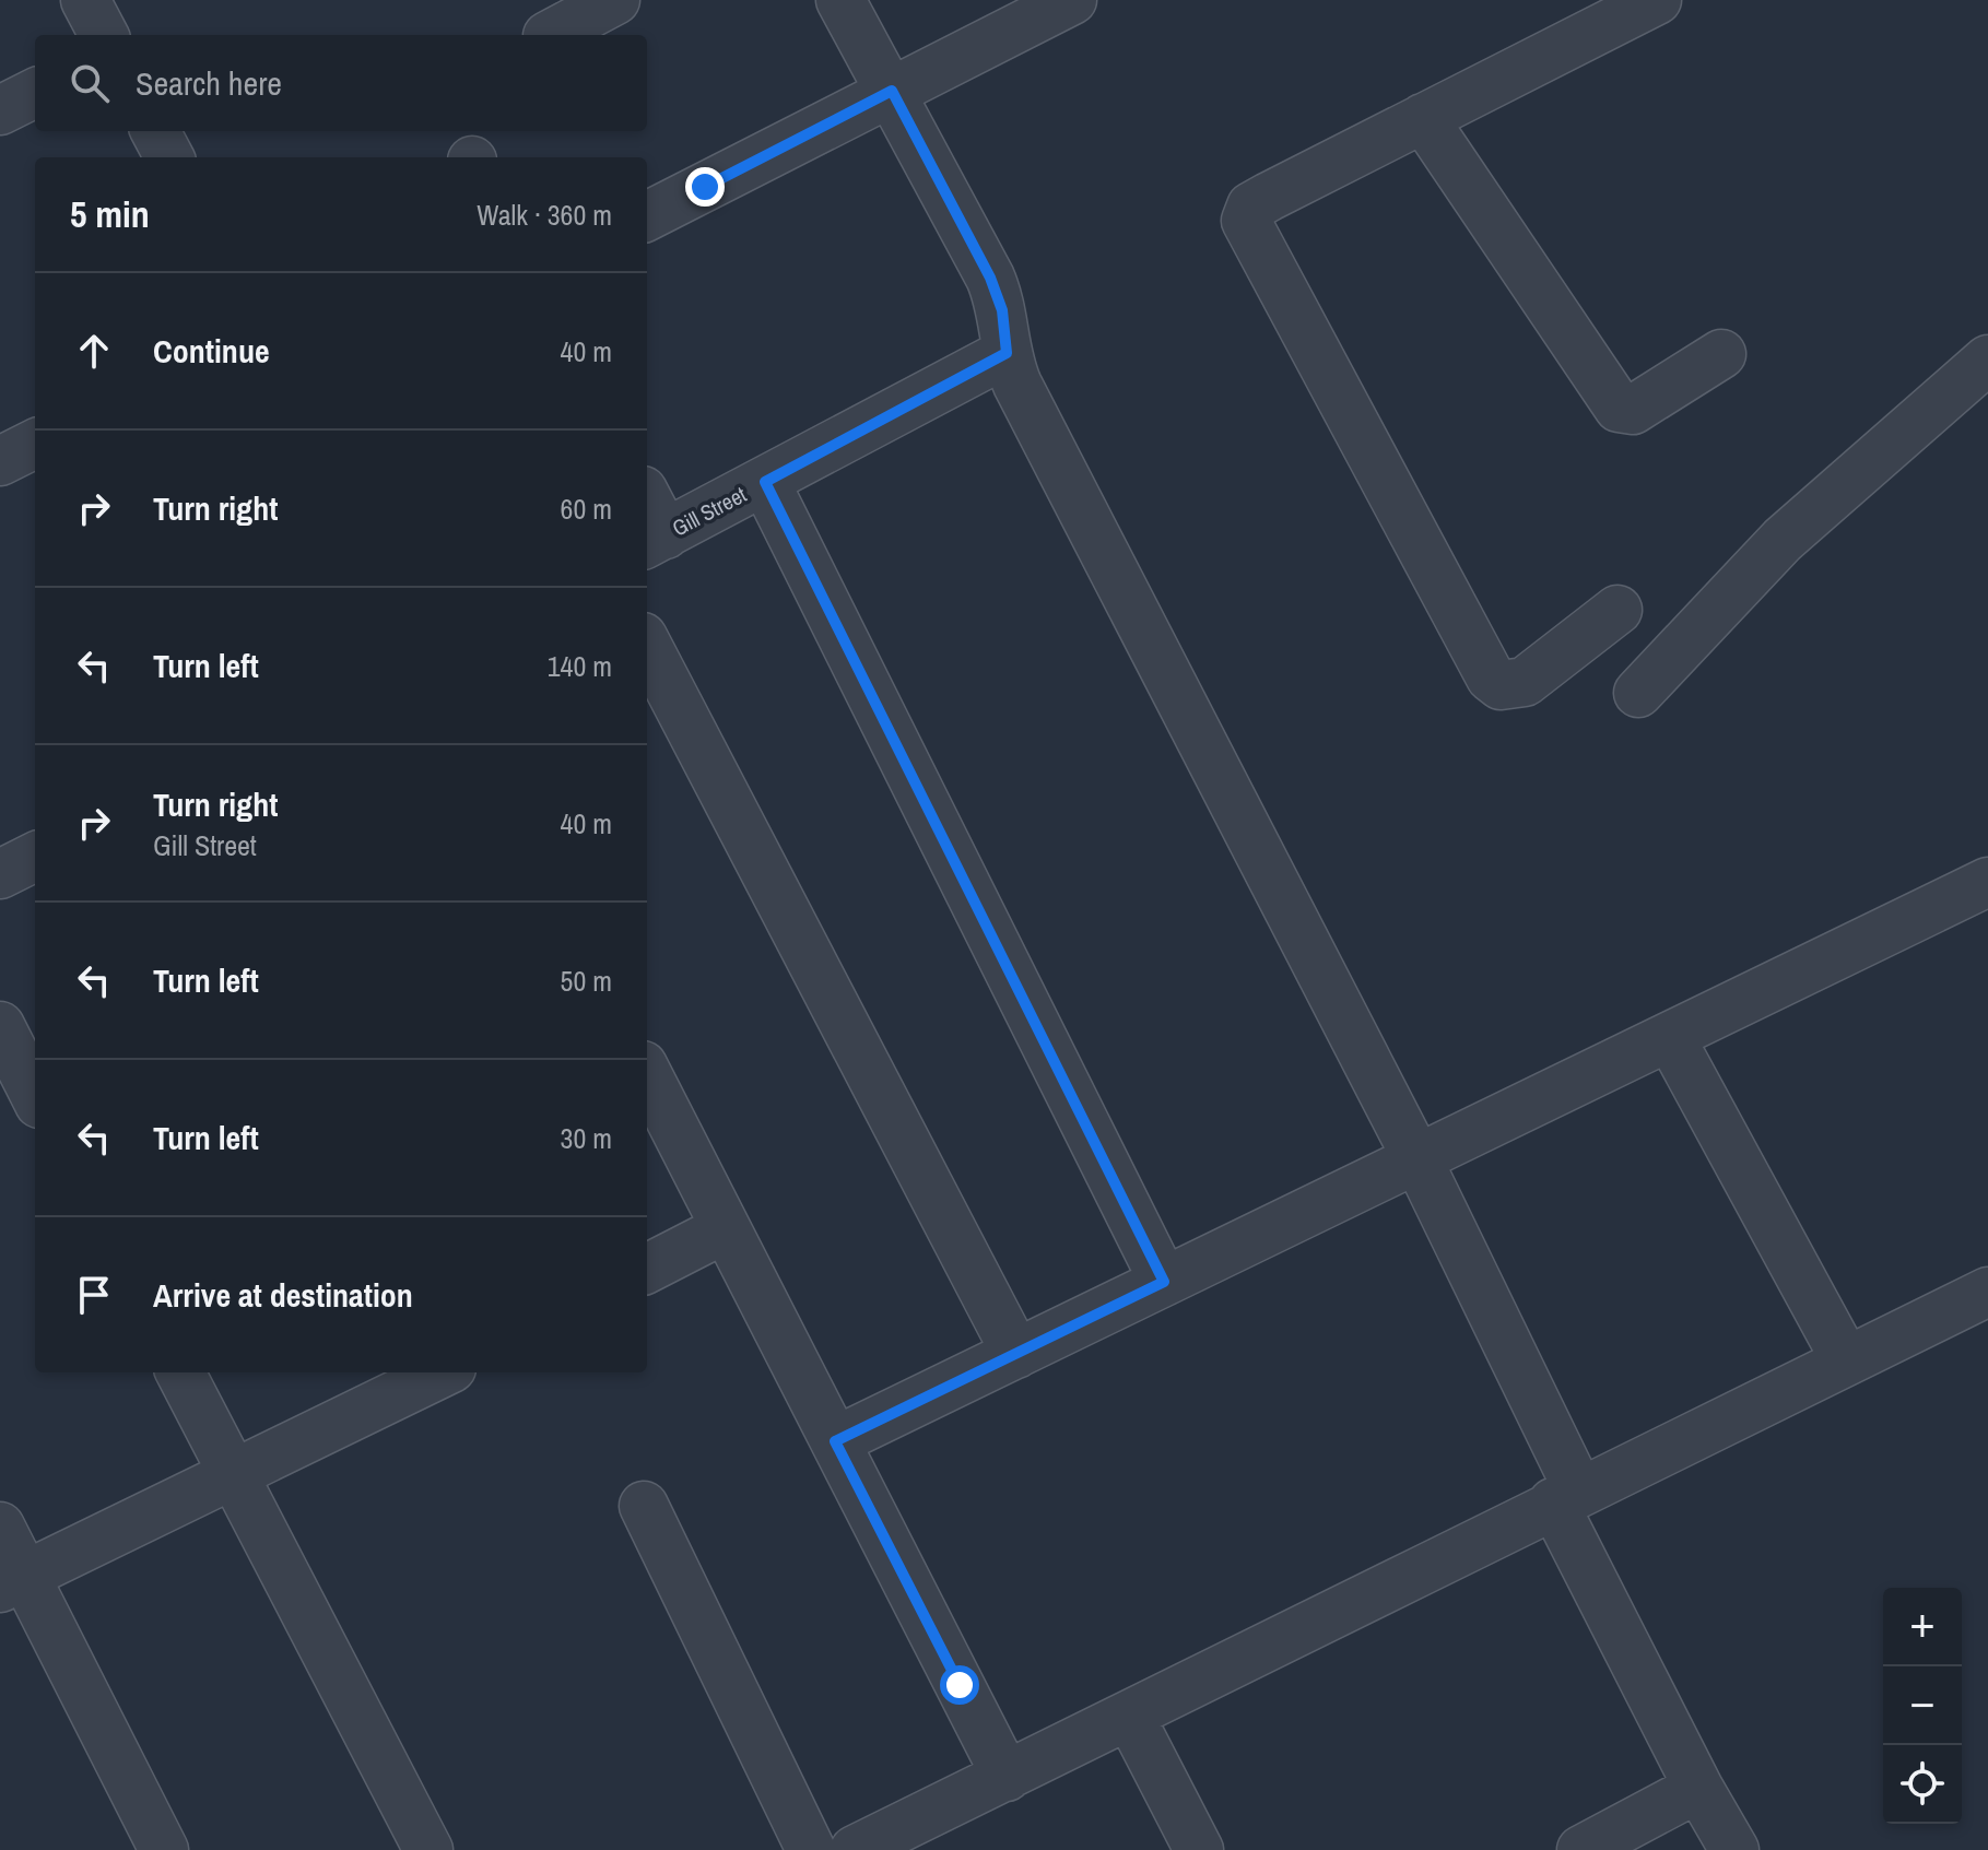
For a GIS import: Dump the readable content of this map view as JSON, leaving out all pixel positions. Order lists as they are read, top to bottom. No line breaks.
{"streets":{"street":["Gill Street"]},"page":{"search":"Search here","heading":["5 min","Walk · 360 m"],"list":[["Continue","40 m"],["Turn right","60 m"],["Turn left","140 m"],["Turn right","Gill Street","40 m"],["Turn left","50 m"],["Turn left","30 m"],"Arrive at destination"],"map_buttons":["+","−"]}}
